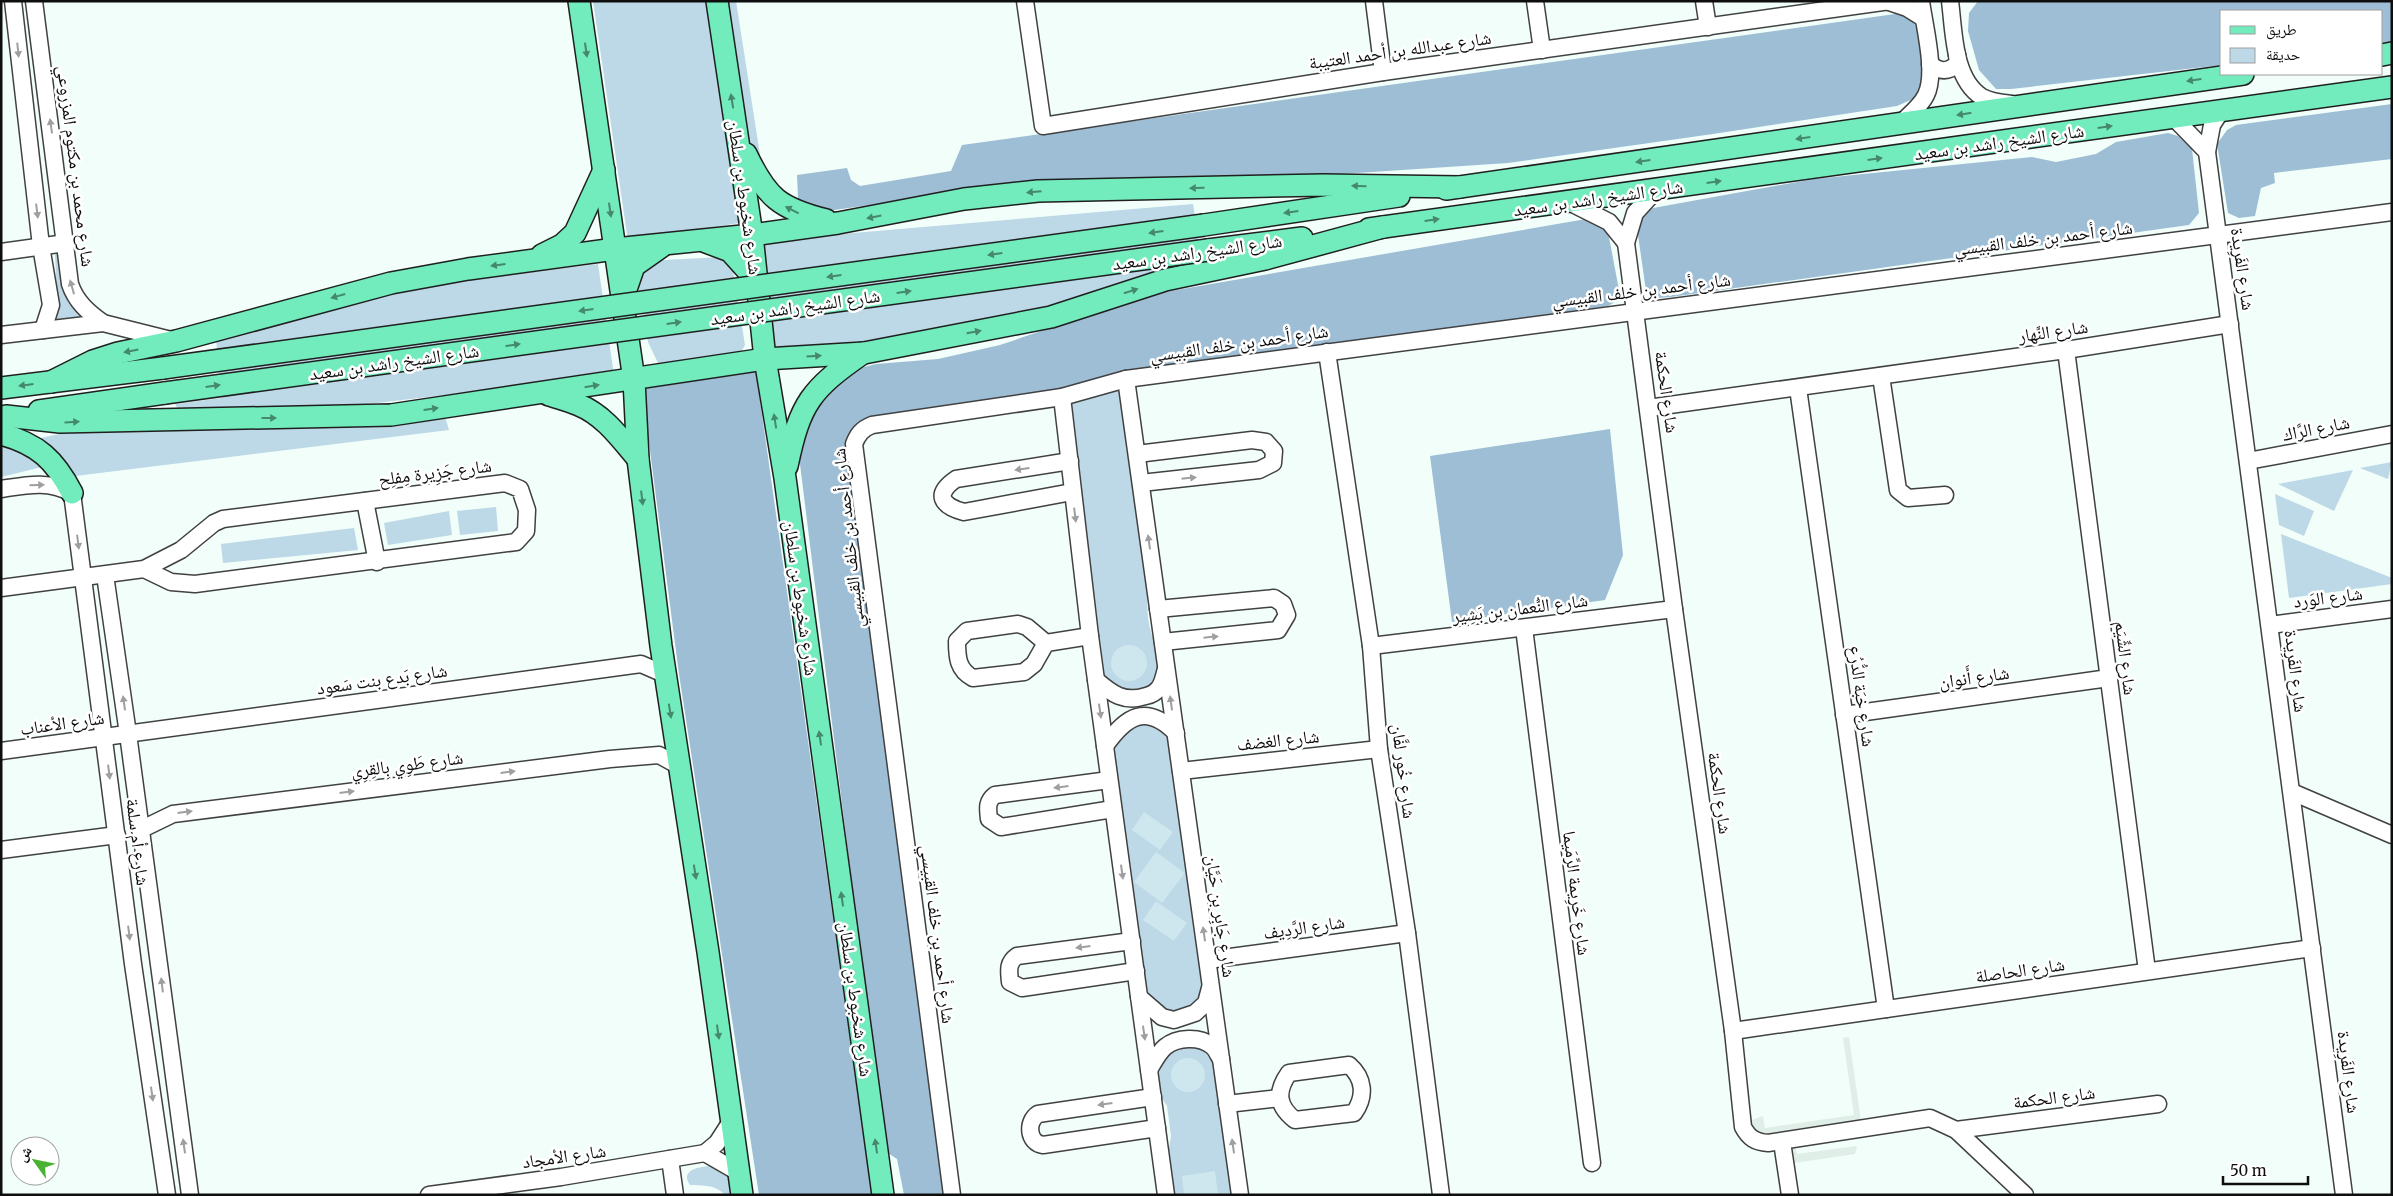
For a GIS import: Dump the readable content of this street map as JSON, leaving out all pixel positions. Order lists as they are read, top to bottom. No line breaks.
{"streets":{"main road":["شارع الشيخ راشد بن سعيد","شارع شخبوط بن سلطان"],"street":["شارع عبدالله بن أحمد العتيبة","شارع محمد بن مكتوم المزروعي","شارع أحمد بن خلف القبيسي","شارع الفَرِيدة","شارع النَّهار","شارع الحكمة","شارع الرَّاك","شارع جَزِيرة مِفلِح","شارع الوَرد","شارع النُّعمان بن بَشِير","شارع الشِّيَم","شارع أَنوان","شارع بَدع بنت سَعود","شارع خبَة الدُّرُع","شارع الأعناب","شارع الغضف","شارع طَوِي بِالقِرِي","شارع خُور لفَّان","شارع أم سلمة","شارع خَرِيمة الرِّمَيما","شارع جَابِر بن حَيَّان","شارع الرَّدِيف","شارع الحاصلة","شارع الأمجاد"]},"crossings":[["شارع الشيخ راشد بن سعيد","شارع الفَرِيدة"],["شارع الشيخ راشد بن سعيد","شارع الحكمة"],["شارع أحمد بن خلف القبيسي","شارع الفَرِيدة"],["شارع أحمد بن خلف القبيسي","شارع الحكمة"],["شارع أحمد بن خلف القبيسي","شارع خُور لفَّان"],["شارع أحمد بن خلف القبيسي","شارع جَابِر بن حَيَّان"],["شارع الفَرِيدة","شارع النَّهار"],["شارع الفَرِيدة","شارع الرَّاك"],["شارع الفَرِيدة","شارع الوَرد"],["شارع الفَرِيدة","شارع الحاصلة"],["شارع النَّهار","شارع الحكمة"],["شارع النَّهار","شارع الشِّيَم"],["شارع النَّهار","شارع خبَة الدُّرُع"],["شارع الحكمة","شارع النُّعمان بن بَشِير"],["شارع الحكمة","شارع الحاصلة"],["شارع جَزِيرة مِفلِح","شارع أم سلمة"],["شارع النُّعمان بن بَشِير","شارع خُور لفَّان"],["شارع النُّعمان بن بَشِير","شارع خَرِيمة الرِّمَيما"],["شارع الشِّيَم","شارع أَنوان"],["شارع الشِّيَم","شارع الحاصلة"],["شارع أَنوان","شارع خبَة الدُّرُع"],["شارع بَدع بنت سَعود","شارع الأعناب"],["شارع بَدع بنت سَعود","شارع أم سلمة"],["شارع خبَة الدُّرُع","شارع الحاصلة"],["شارع الأعناب","شارع أم سلمة"],["شارع الغضف","شارع خُور لفَّان"],["شارع الغضف","شارع جَابِر بن حَيَّان"],["شارع طَوِي بِالقِرِي","شارع أم سلمة"],["شارع خُور لفَّان","شارع الرَّدِيف"],["شارع جَابِر بن حَيَّان","شارع الرَّدِيف"]],"one_way":["شارع طَوِي بِالقِرِي"],"legend":["طريق","حديقة"],"scale_bar":"50 m","north":"top left"}
